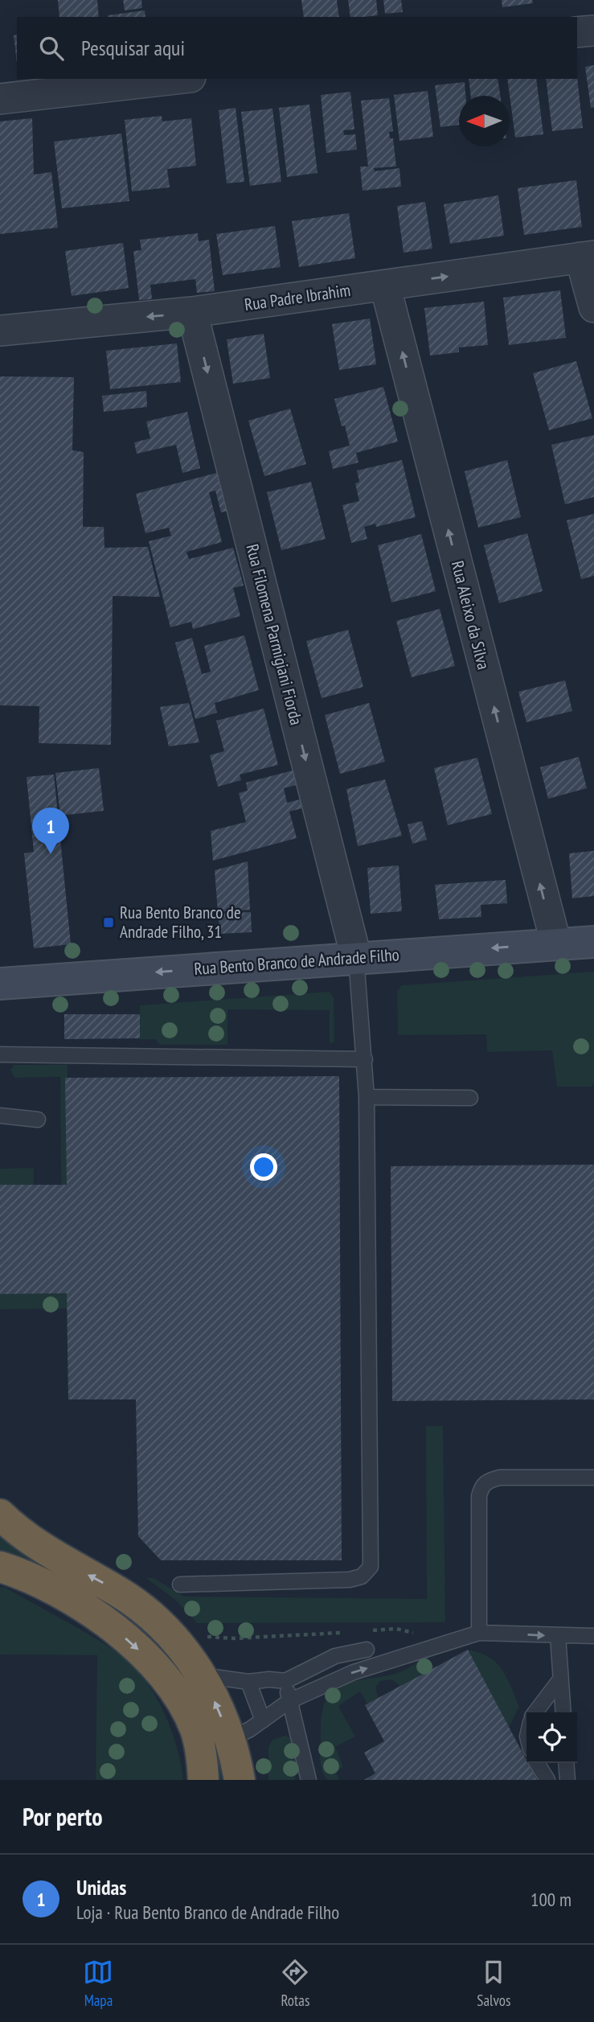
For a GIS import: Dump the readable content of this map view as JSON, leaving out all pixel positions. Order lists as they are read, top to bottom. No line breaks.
{"streets":{"street":["Rua Padre Ibrahim","Rua Aleixo da Silva","Rua Filomena Parmigiani Fiorda","Rua Bento Branco de Andrade Filho"]},"crossings":[["Rua Padre Ibrahim","Rua Aleixo da Silva"],["Rua Padre Ibrahim","Rua Filomena Parmigiani Fiorda"],["Rua Aleixo da Silva","Rua Bento Branco de Andrade Filho"],["Rua Filomena Parmigiani Fiorda","Rua Bento Branco de Andrade Filho"]],"one_way":["Rua Aleixo da Silva","Rua Filomena Parmigiani Fiorda","Rua Bento Branco de Andrade Filho"],"places":{"transit":["Rua Bento Branco de Andrade Filho, 31"]},"north":"left","page":{"search":"Pesquisar aqui","pins":"1","heading":"Por perto","list":[{"mark":"1","name":"Unidas","note":"Loja · Rua Bento Branco de Andrade Filho","value":"100 m"}],"nav":["Mapa","Rotas","Salvos"]}}
